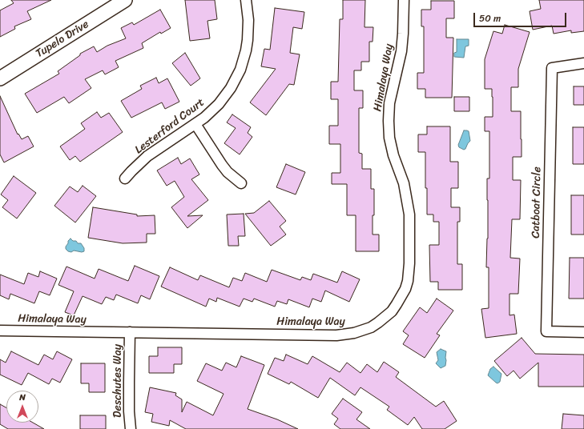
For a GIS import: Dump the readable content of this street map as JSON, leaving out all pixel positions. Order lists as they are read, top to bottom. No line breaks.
{"streets":{"street":["Tupelo Drive","Himalaya Way","Lesterford Court","Catboat Circle","Deschutes Way"]},"crossings":[["Himalaya Way","Deschutes Way"]],"scale_bar":"50 m","north":"top"}
